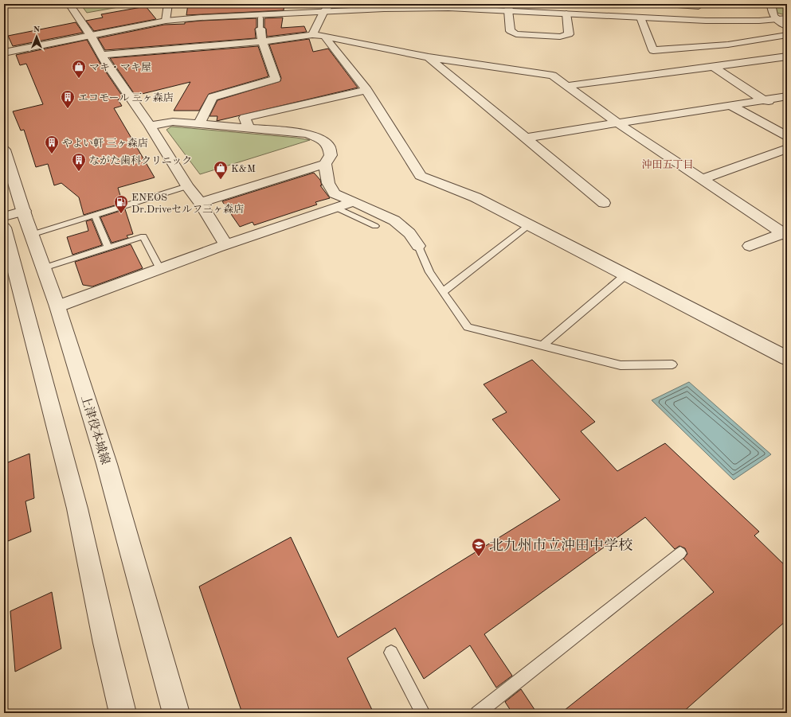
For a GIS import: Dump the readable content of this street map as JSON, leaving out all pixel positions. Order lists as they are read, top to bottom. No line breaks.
{"streets":{"street":["上津役本城線"]},"districts":["沖田五丁目"],"places":{"shop":["マキ・マキ屋","K&M"],"building":["エコモール 三ヶ森店","やよい軒 三ヶ森店","ながた歯科クリニック"],"fuel station":["ENEOS Dr.Driveセルフ三ヶ森店"],"school or university":["北九州市立沖田中学校"]},"north":"top"}
